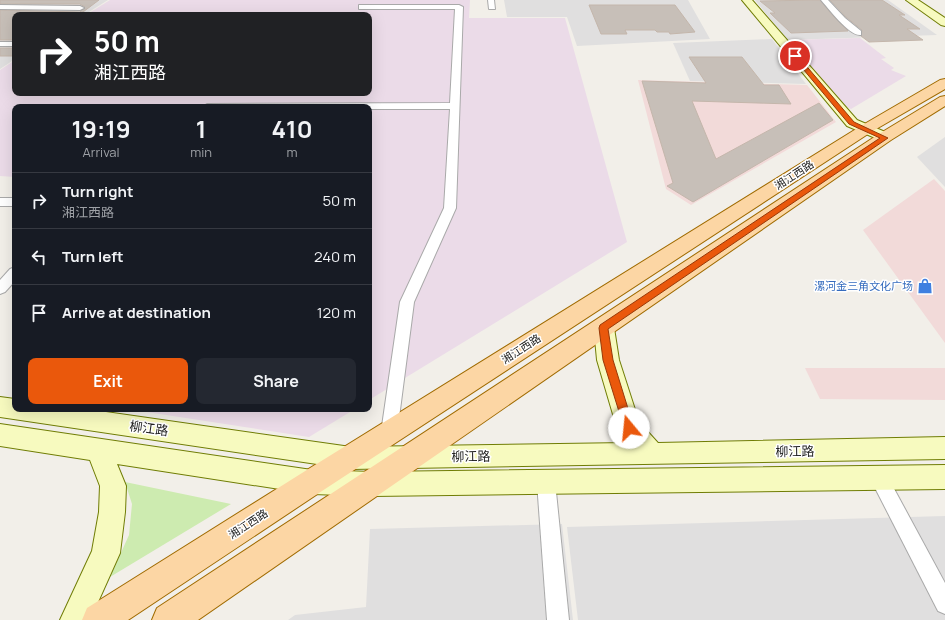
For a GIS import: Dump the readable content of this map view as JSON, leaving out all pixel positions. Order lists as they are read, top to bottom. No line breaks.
{"streets":{"main road":["湘江西路"],"street":["柳江路"]},"crossings":[["湘江西路","柳江路"]],"places":{"shop":["漯河金三角文化广场"]},"page":{"turn":["50 m","湘江西路"],"eta":["19:19","Arrival","1","min","410","m"],"list":[{"name":"Turn right","note":"湘江西路","value":"50 m"},{"name":"Turn left","value":"240 m"},{"name":"Arrive at destination","value":"120 m"}],"buttons":["Exit","Share"]}}
